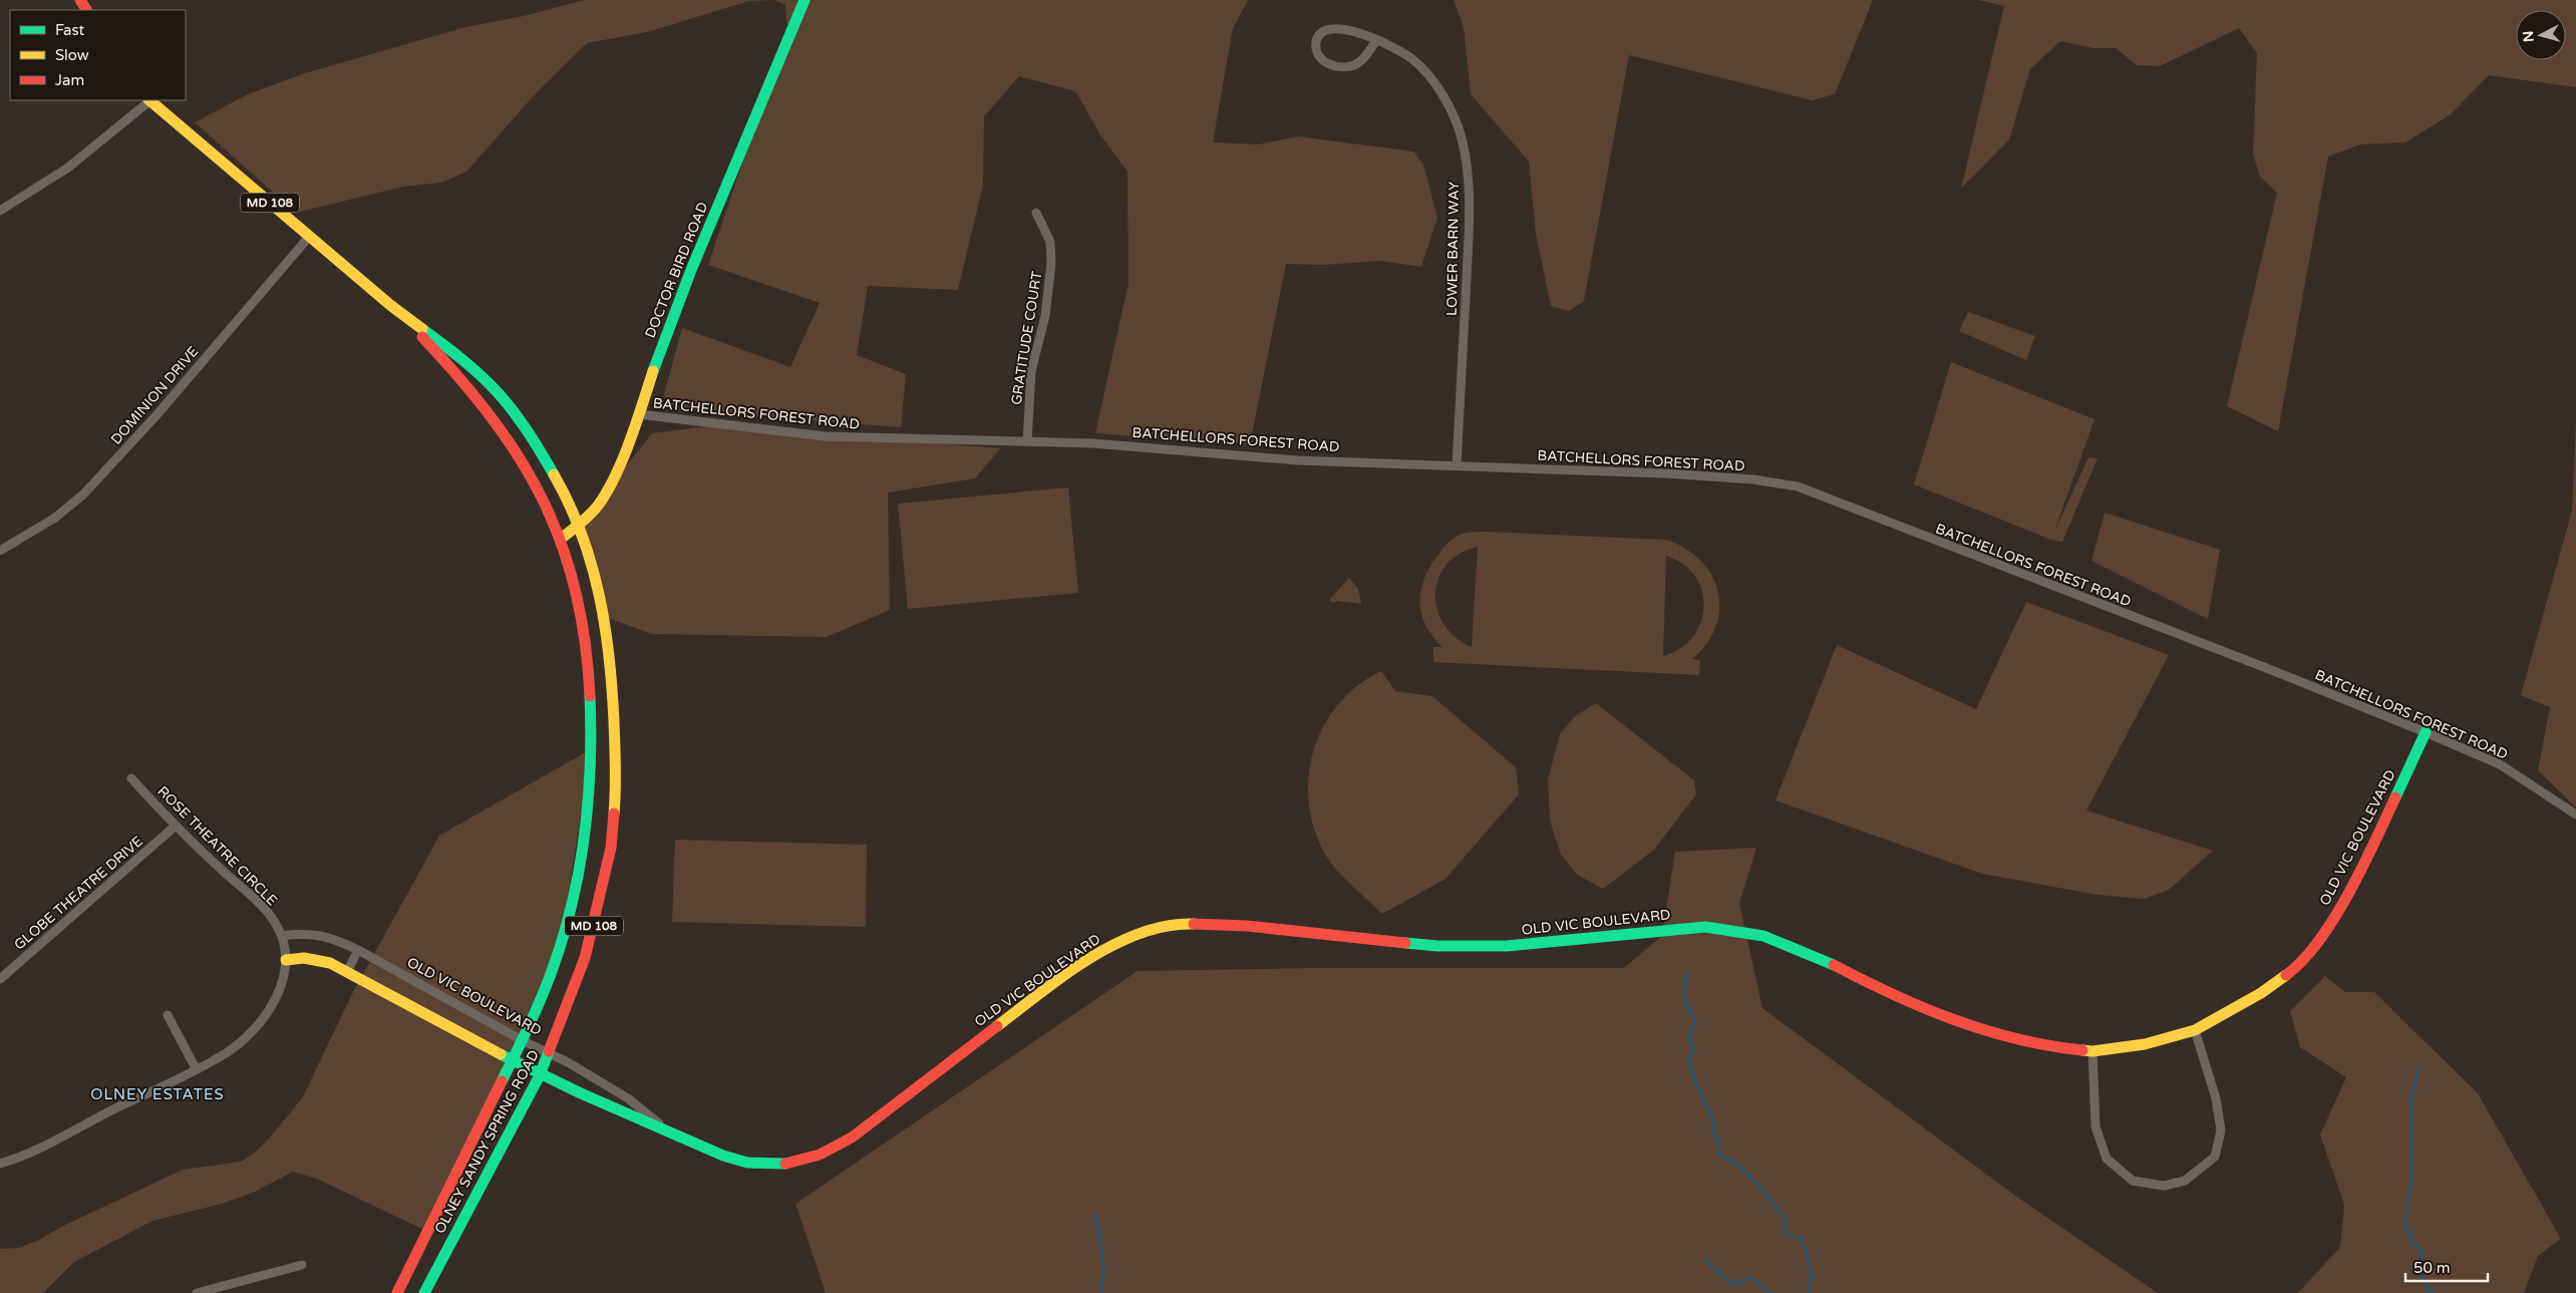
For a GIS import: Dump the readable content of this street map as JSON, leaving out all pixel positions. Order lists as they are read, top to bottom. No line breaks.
{"streets":{"main road":["MD 108","DOCTOR BIRD ROAD","OLD VIC BOULEVARD","OLNEY SANDY SPRING ROAD"],"street":["LOWER BARN WAY","GRATITUDE COURT","DOMINION DRIVE","BATCHELLORS FOREST ROAD","ROSE THEATRE CIRCLE","GLOBE THEATRE DRIVE"]},"crossings":[["LOWER BARN WAY","BATCHELLORS FOREST ROAD"],["DOCTOR BIRD ROAD","BATCHELLORS FOREST ROAD"],["DOCTOR BIRD ROAD","OLNEY SANDY SPRING ROAD"],["GRATITUDE COURT","BATCHELLORS FOREST ROAD"],["DOMINION DRIVE","OLNEY SANDY SPRING ROAD"],["BATCHELLORS FOREST ROAD","OLD VIC BOULEVARD"],["OLD VIC BOULEVARD","ROSE THEATRE CIRCLE"],["OLD VIC BOULEVARD","OLNEY SANDY SPRING ROAD"],["ROSE THEATRE CIRCLE","GLOBE THEATRE DRIVE"]],"districts":["OLNEY ESTATES"],"legend":["Fast","Slow","Jam"],"scale_bar":"50 m","north":"left"}
